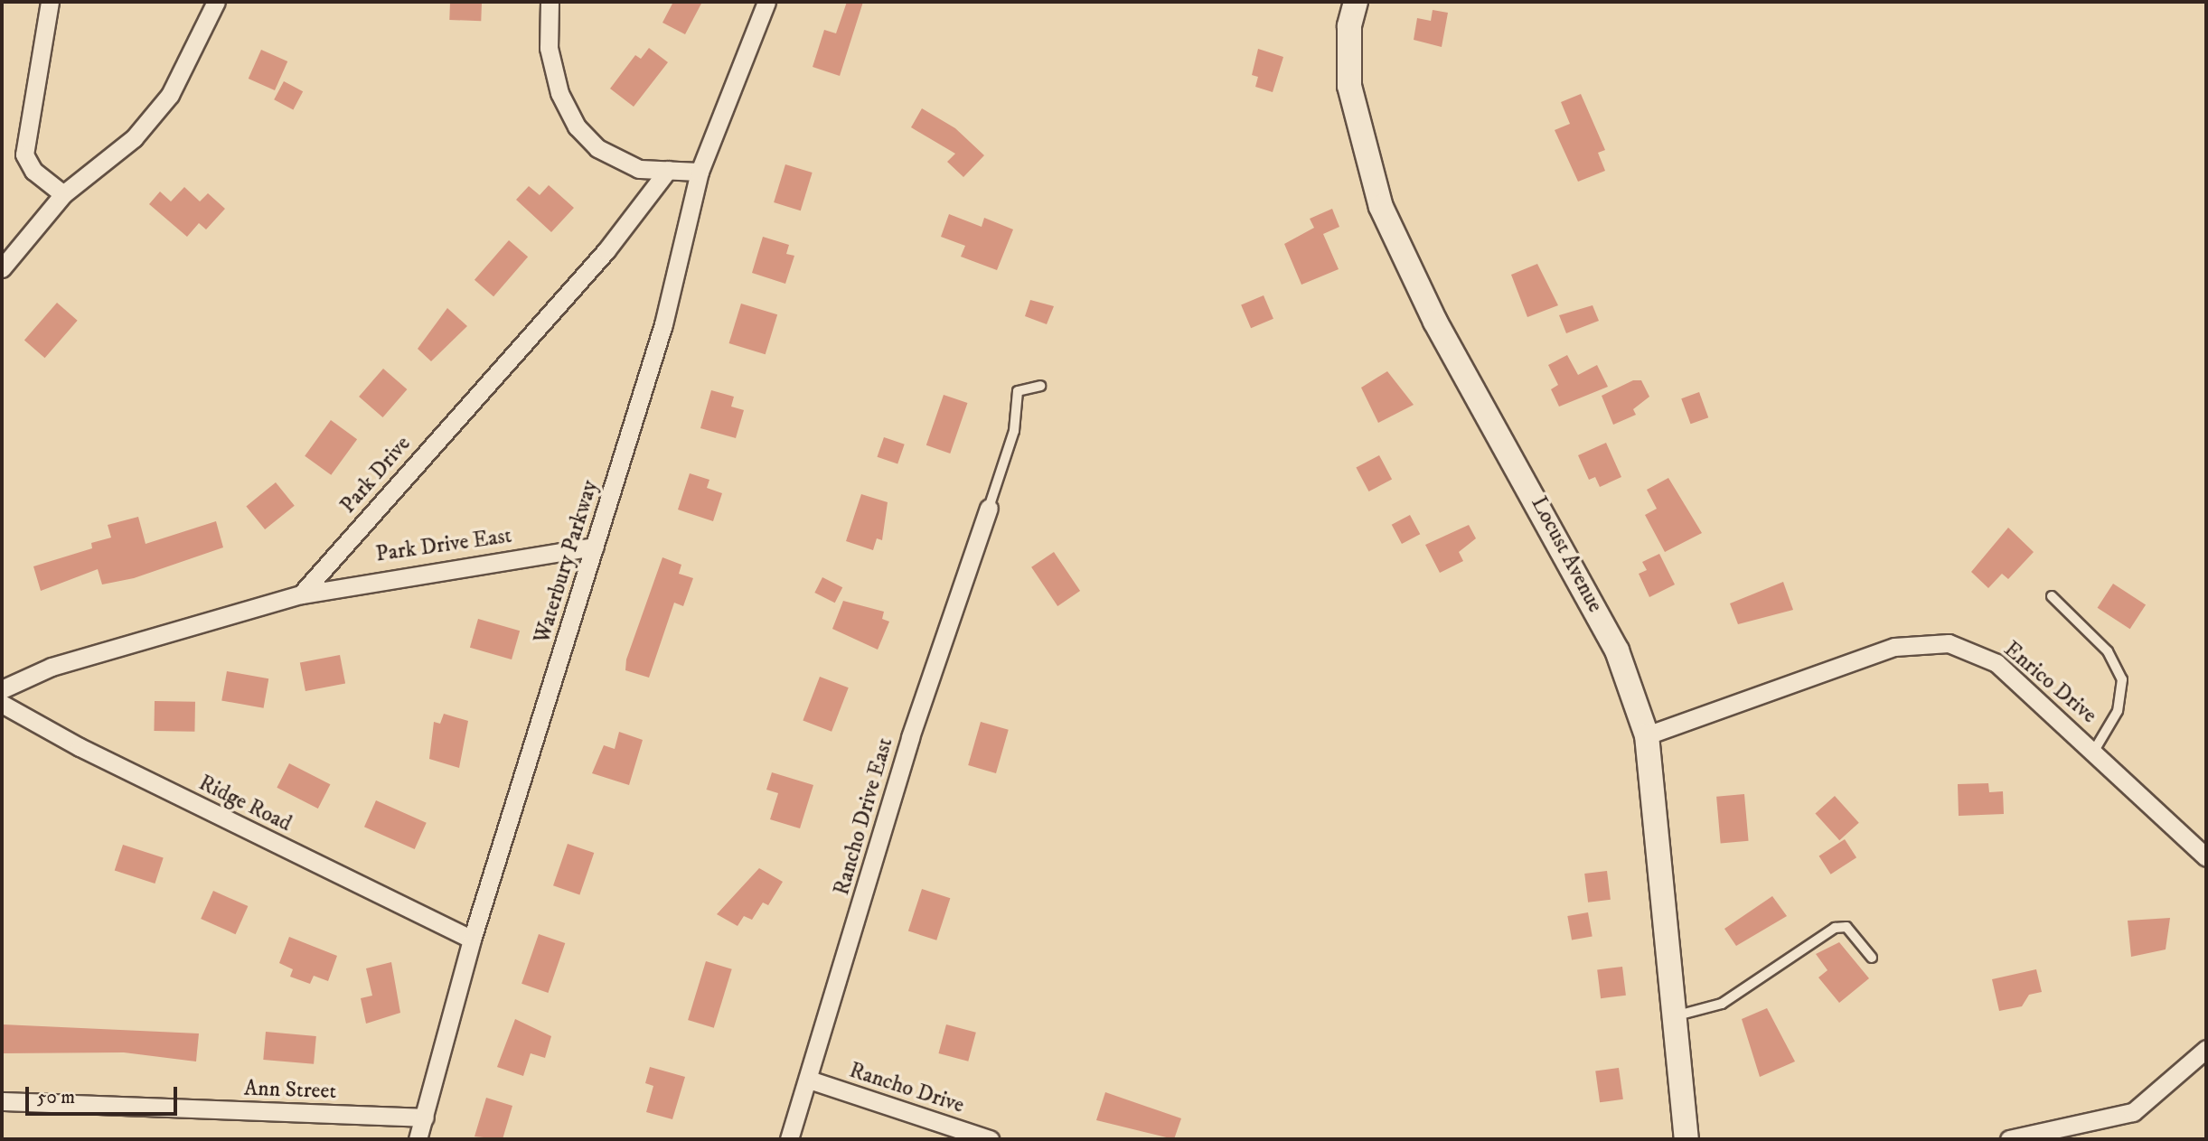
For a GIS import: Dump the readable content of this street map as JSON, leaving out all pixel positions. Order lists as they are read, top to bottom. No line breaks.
{"streets":{"street":["Park Drive","Park Drive East","Locust Avenue","Waterbury Parkway","Enrico Drive","Ridge Road","Rancho Drive East","Rancho Drive","Ann Street"]},"crossings":[["Park Drive","Park Drive East"],["Park Drive East","Waterbury Parkway"],["Locust Avenue","Enrico Drive"],["Waterbury Parkway","Ridge Road"],["Waterbury Parkway","Ann Street"],["Rancho Drive East","Rancho Drive"]],"scale_bar":"50 m"}
